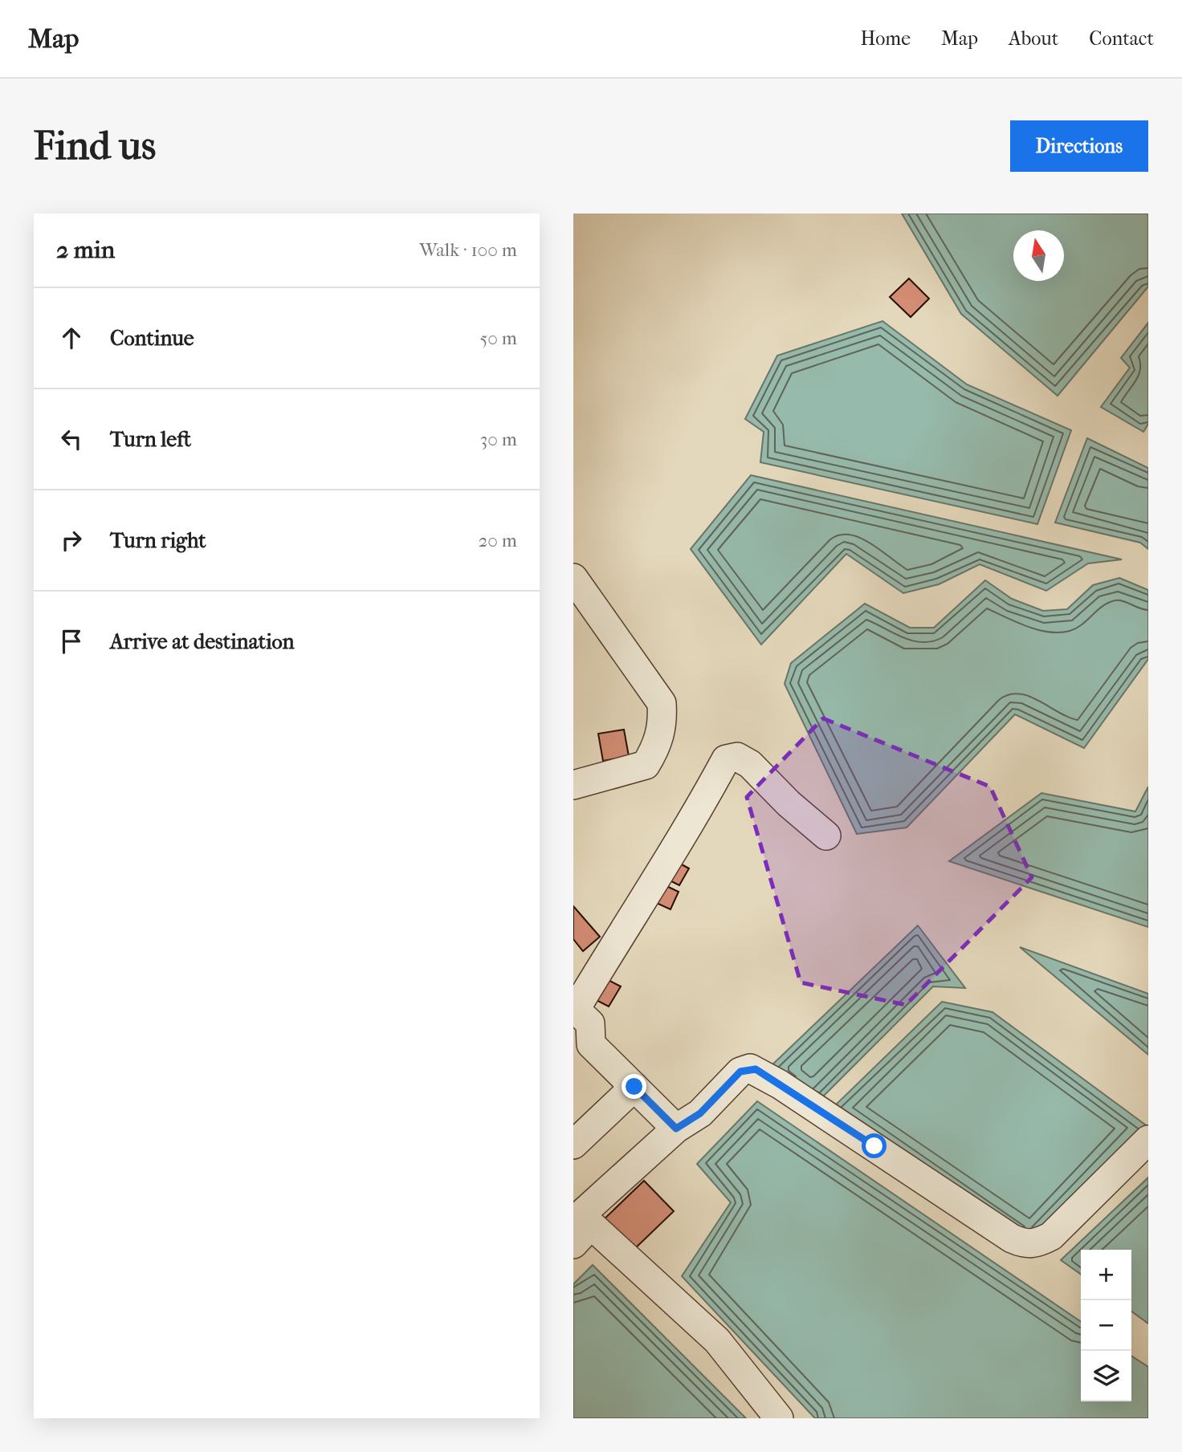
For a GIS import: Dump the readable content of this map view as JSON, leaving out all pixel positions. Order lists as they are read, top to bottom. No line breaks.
{"north":"top","page":{"header":"Map","nav":["Home","Map","About","Contact"],"buttons":"Directions","title":"Find us","heading":["2 min","Walk · 100 m"],"list":[["Continue","50 m"],["Turn left","30 m"],["Turn right","20 m"],"Arrive at destination"],"map_buttons":["+","−"]}}
